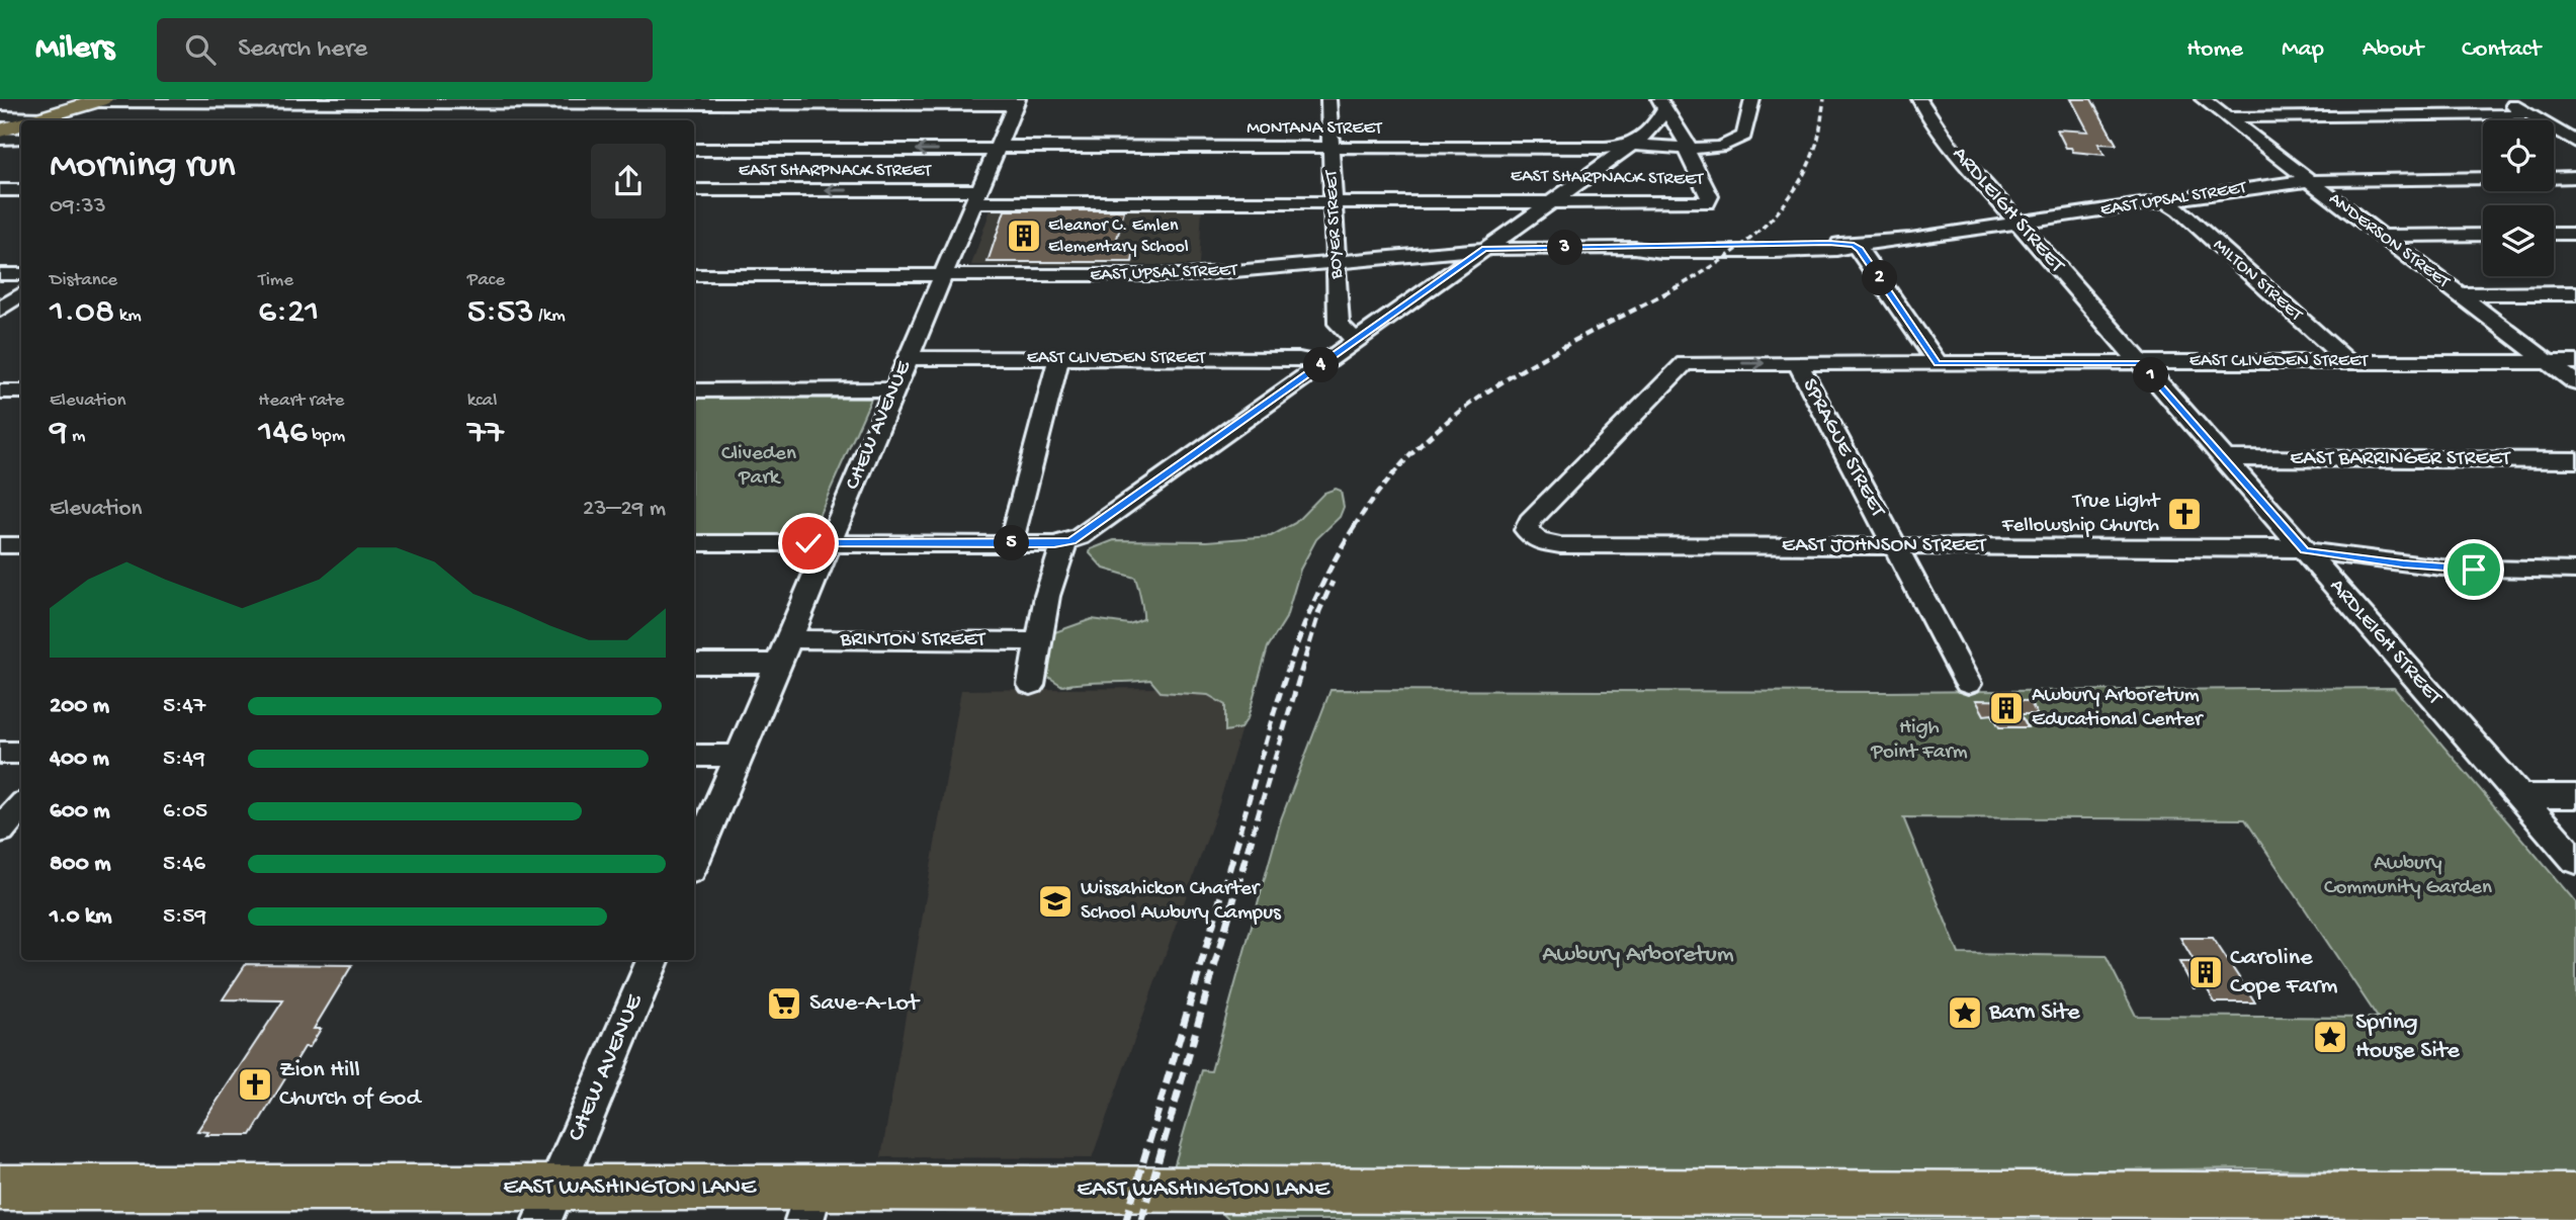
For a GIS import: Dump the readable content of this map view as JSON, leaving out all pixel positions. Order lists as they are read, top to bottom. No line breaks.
{"streets":{"main road":["EAST WASHINGTON LANE"],"street":["MONTANA STREET","EAST SHARPNACK STREET","EAST UPSAL STREET","ARDLEIGH STREET","BOYER STREET","ANDERSON STREET","MILTON STREET","EAST CLIVEDEN STREET","CHEW AVENUE","SPRAGUE STREET","EAST BARRINGER STREET","EAST JOHNSON STREET","BRINTON STREET"]},"crossings":[["MONTANA STREET","EAST SHARPNACK STREET"],["MONTANA STREET","BOYER STREET"],["MONTANA STREET","CHEW AVENUE"],["EAST SHARPNACK STREET","BOYER STREET"],["EAST SHARPNACK STREET","CHEW AVENUE"],["EAST UPSAL STREET","ARDLEIGH STREET"],["EAST UPSAL STREET","BOYER STREET"],["EAST UPSAL STREET","ANDERSON STREET"],["EAST UPSAL STREET","MILTON STREET"],["EAST UPSAL STREET","CHEW AVENUE"],["ARDLEIGH STREET","EAST CLIVEDEN STREET"],["ARDLEIGH STREET","EAST BARRINGER STREET"],["ARDLEIGH STREET","EAST JOHNSON STREET"],["ANDERSON STREET","EAST CLIVEDEN STREET"],["MILTON STREET","EAST CLIVEDEN STREET"],["EAST CLIVEDEN STREET","CHEW AVENUE"],["EAST CLIVEDEN STREET","SPRAGUE STREET"],["EAST CLIVEDEN STREET","EAST JOHNSON STREET"],["CHEW AVENUE","BRINTON STREET"],["CHEW AVENUE","EAST WASHINGTON LANE"],["SPRAGUE STREET","EAST JOHNSON STREET"]],"parks":["Cliveden Park","High Point Farm","Awbury Community Garden","Awbury Arboretum"],"places":{"building":["Eleanor C. Emlen Elementary School","Awbury Arboretum Educational Center","Caroline Cope Farm"],"church":["True Light Fellowship Church","Zion Hill Church of God"],"school or university":["Wissahickon Charter School Awbury Campus"],"supermarket":["Save-A-Lot"],"place":["Barn Site","Spring House Site"]},"page":{"header":"Milers","search":"Search here","nav":["Home","Map","About","Contact"],"heading":["Morning run","09:33"],"pins":["3","2","4","1","5"],"stats":[["Distance","1.08 km"],["Time","6:21"],["Pace","5:53 /km"],["Elevation","9 m"],["Heart rate","146 bpm"],["kcal","77"]],"chart":["Elevation","23–29 m"],"list":[{"name":"200 m","note":"5:47"},{"name":"400 m","note":"5:49"},{"name":"600 m","note":"6:05"},{"name":"800 m","note":"5:46"},{"name":"1.0 km","note":"5:59"}]}}
